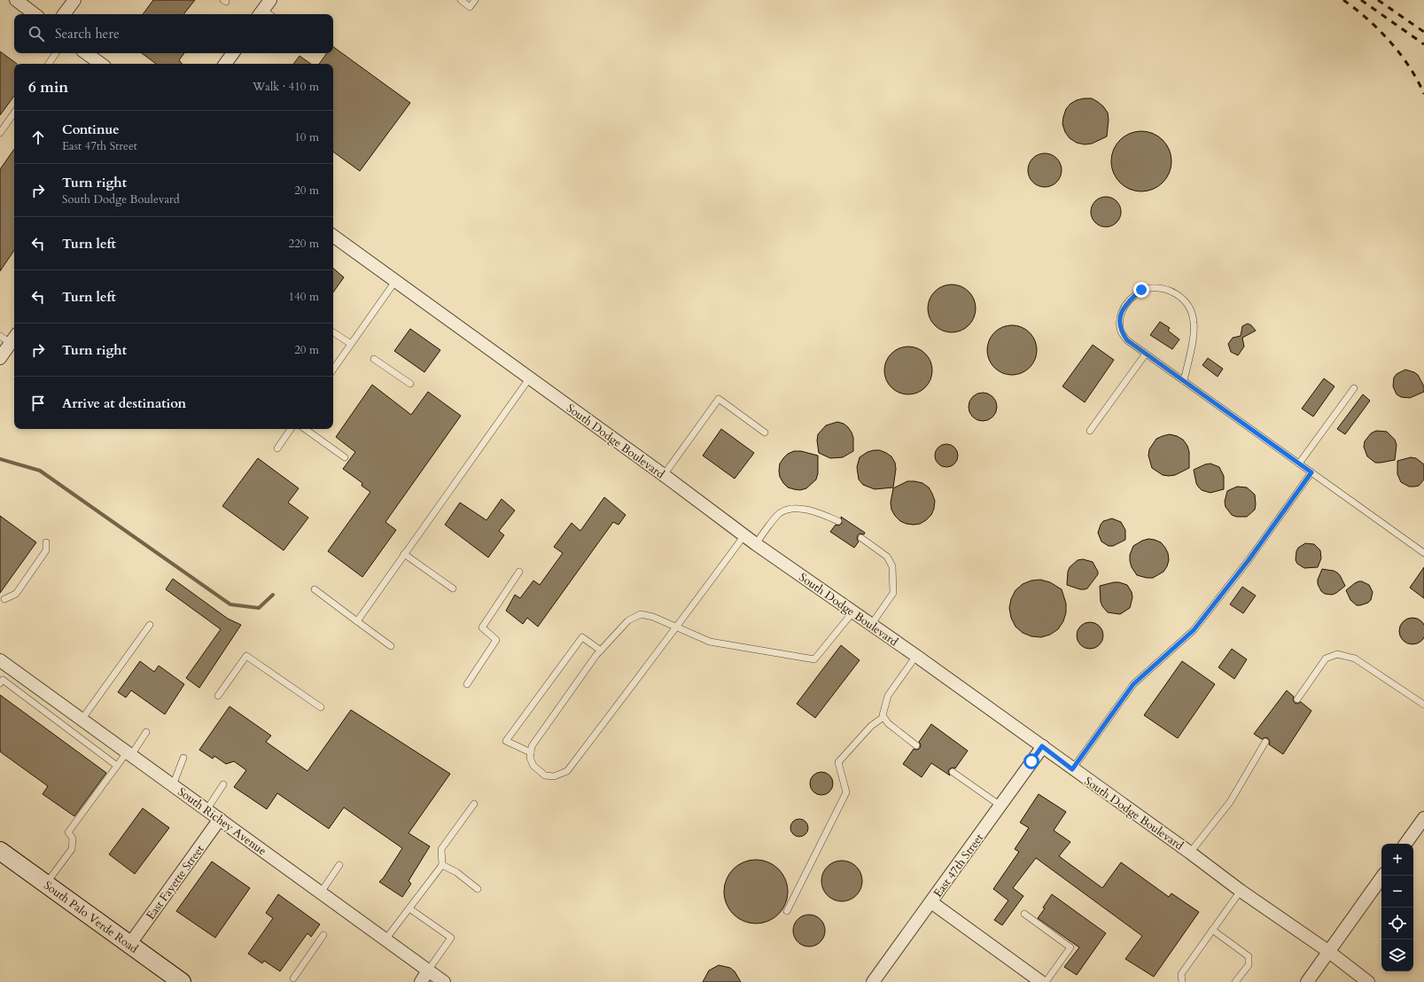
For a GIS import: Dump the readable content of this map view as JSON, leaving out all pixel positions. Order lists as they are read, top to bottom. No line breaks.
{"streets":{"main road":["South Palo Verde Road"],"street":["South Dodge Boulevard","South Richey Avenue","East 47th Street","East Fayette Street"]},"crossings":[["South Dodge Boulevard","East 47th Street"],["South Richey Avenue","East Fayette Street"],["East Fayette Street","South Palo Verde Road"]],"page":{"search":"Search here","heading":["6 min","Walk · 410 m"],"list":[["Continue","East 47th Street","10 m"],["Turn right","South Dodge Boulevard","20 m"],["Turn left","220 m"],["Turn left","140 m"],["Turn right","20 m"],"Arrive at destination"],"map_buttons":["+","−"]}}
